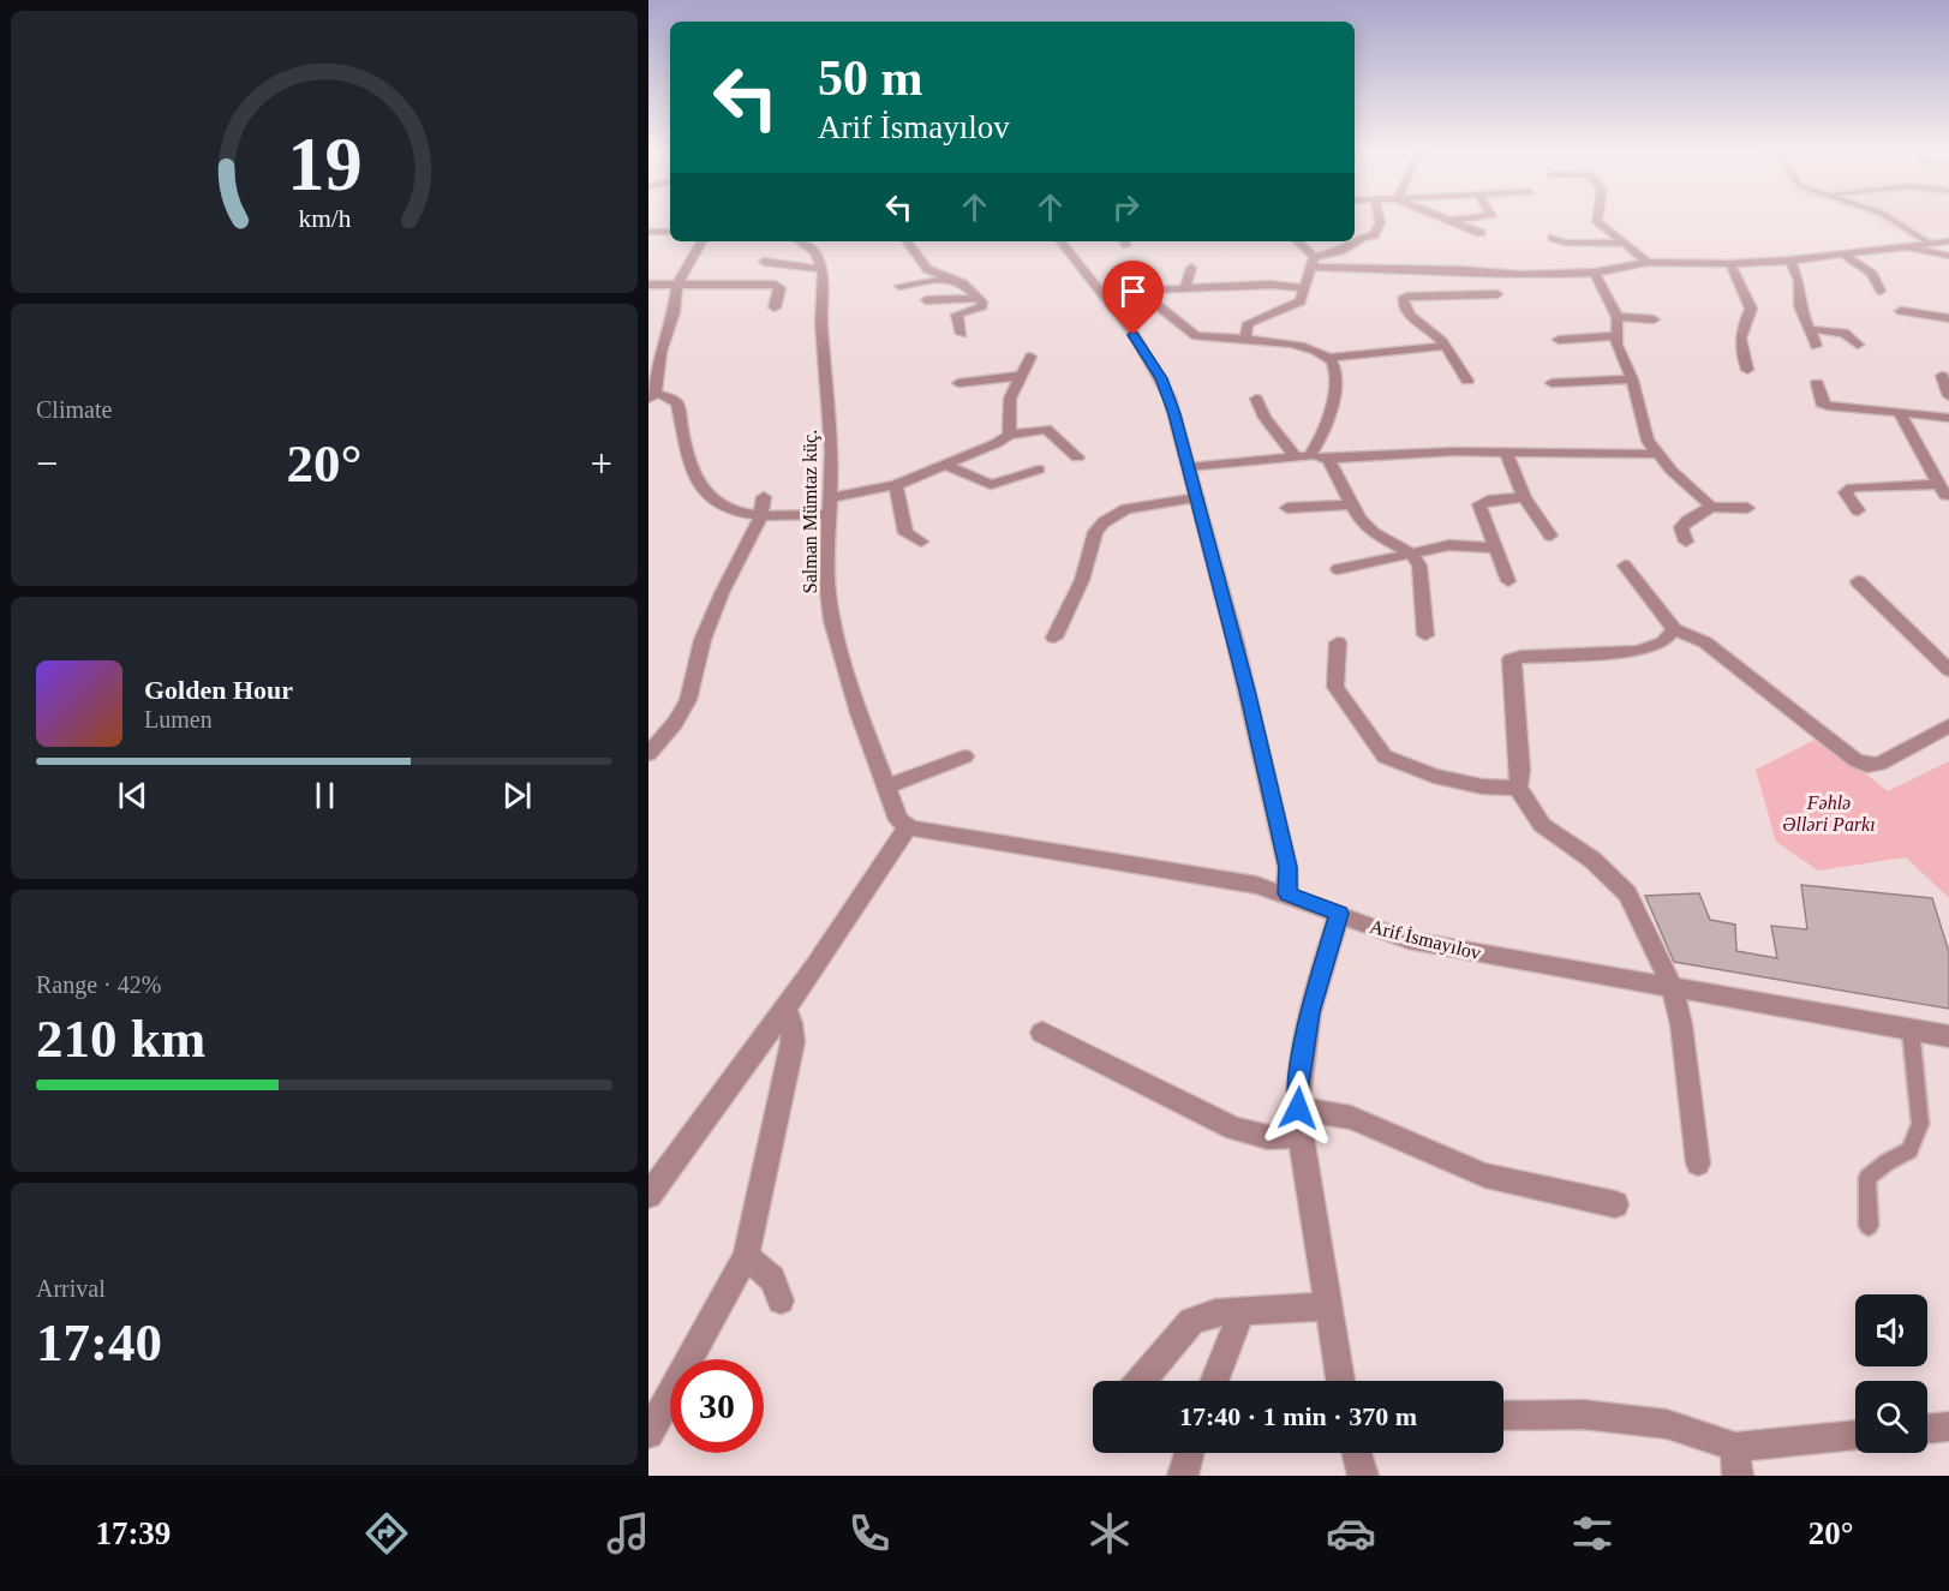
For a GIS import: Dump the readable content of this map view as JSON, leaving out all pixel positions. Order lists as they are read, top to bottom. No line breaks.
{"streets":{"street":["Salman Mümtaz küç.","Arif İsmayılov"]},"crossings":[["Salman Mümtaz küç.","Arif İsmayılov"]],"parks":["Fəhlə Əlləri Parkı"],"page":{"turn":["50 m","Arif İsmayılov"],"tile":["Climate",["Range · 42%","210 km"],["Arrival","17:40"]],"heat":["−","20°","+"],"song":["Golden Hour","Lumen"],"limit":"30","trip":"17:40 · 1 min · 370 m","tabs":["17:39","20°"],"gauge":["19","km/h"]}}
